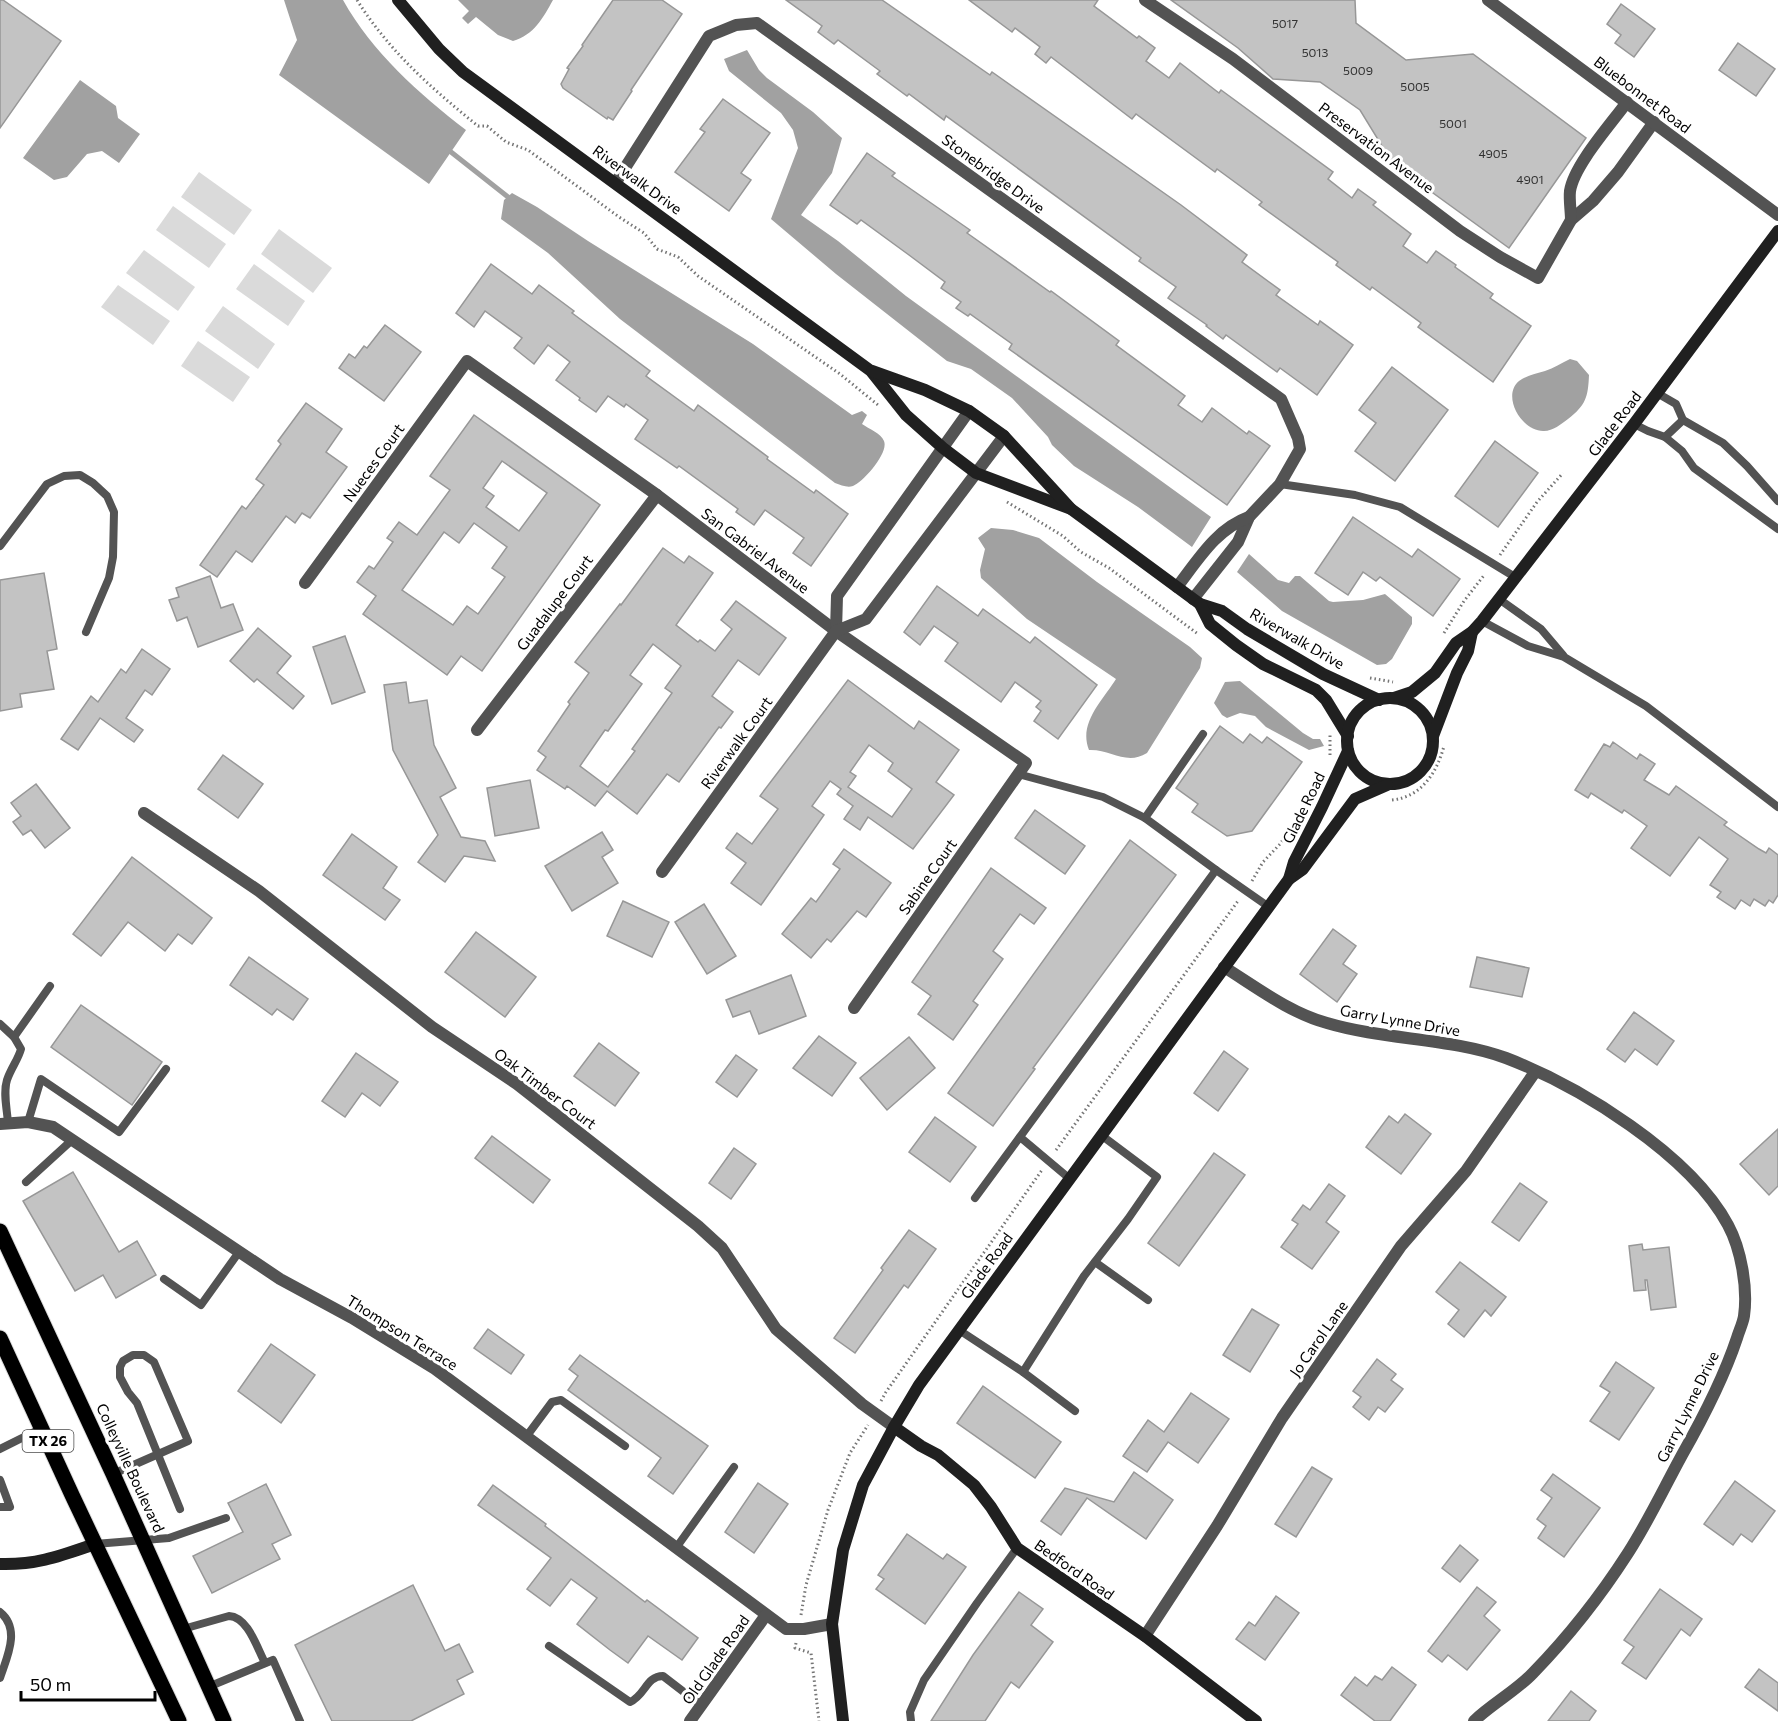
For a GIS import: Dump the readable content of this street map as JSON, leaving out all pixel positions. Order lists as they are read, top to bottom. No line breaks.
{"streets":{"main road":["Riverwalk Drive","Glade Road","TX 26","Colleyville Boulevard","Bedford Road"],"street":["Bluebonnet Road","Preservation Avenue","Stonebridge Drive","Nueces Court","San Gabriel Avenue","Guadalupe Court","Riverwalk Court","Sabine Court","Garry Lynne Drive","Oak Timber Court","Thompson Terrace","Jo Carol Lane","Old Glade Road"]},"crossings":[["Bluebonnet Road","Preservation Avenue"],["Stonebridge Drive","Riverwalk Drive"],["Riverwalk Drive","Glade Road"],["Glade Road","Garry Lynne Drive"],["Glade Road","Oak Timber Court"],["Glade Road","Bedford Road"],["Glade Road","Old Glade Road"],["Nueces Court","San Gabriel Avenue"],["San Gabriel Avenue","Guadalupe Court"],["San Gabriel Avenue","Riverwalk Court"],["San Gabriel Avenue","Sabine Court"],["Garry Lynne Drive","Jo Carol Lane"],["Oak Timber Court","Bedford Road"],["Thompson Terrace","Old Glade Road"],["Jo Carol Lane","Bedford Road"]],"house_numbers":["5017","5013","5009","5005","5001","4905","4901"],"scale_bar":"50 m"}
